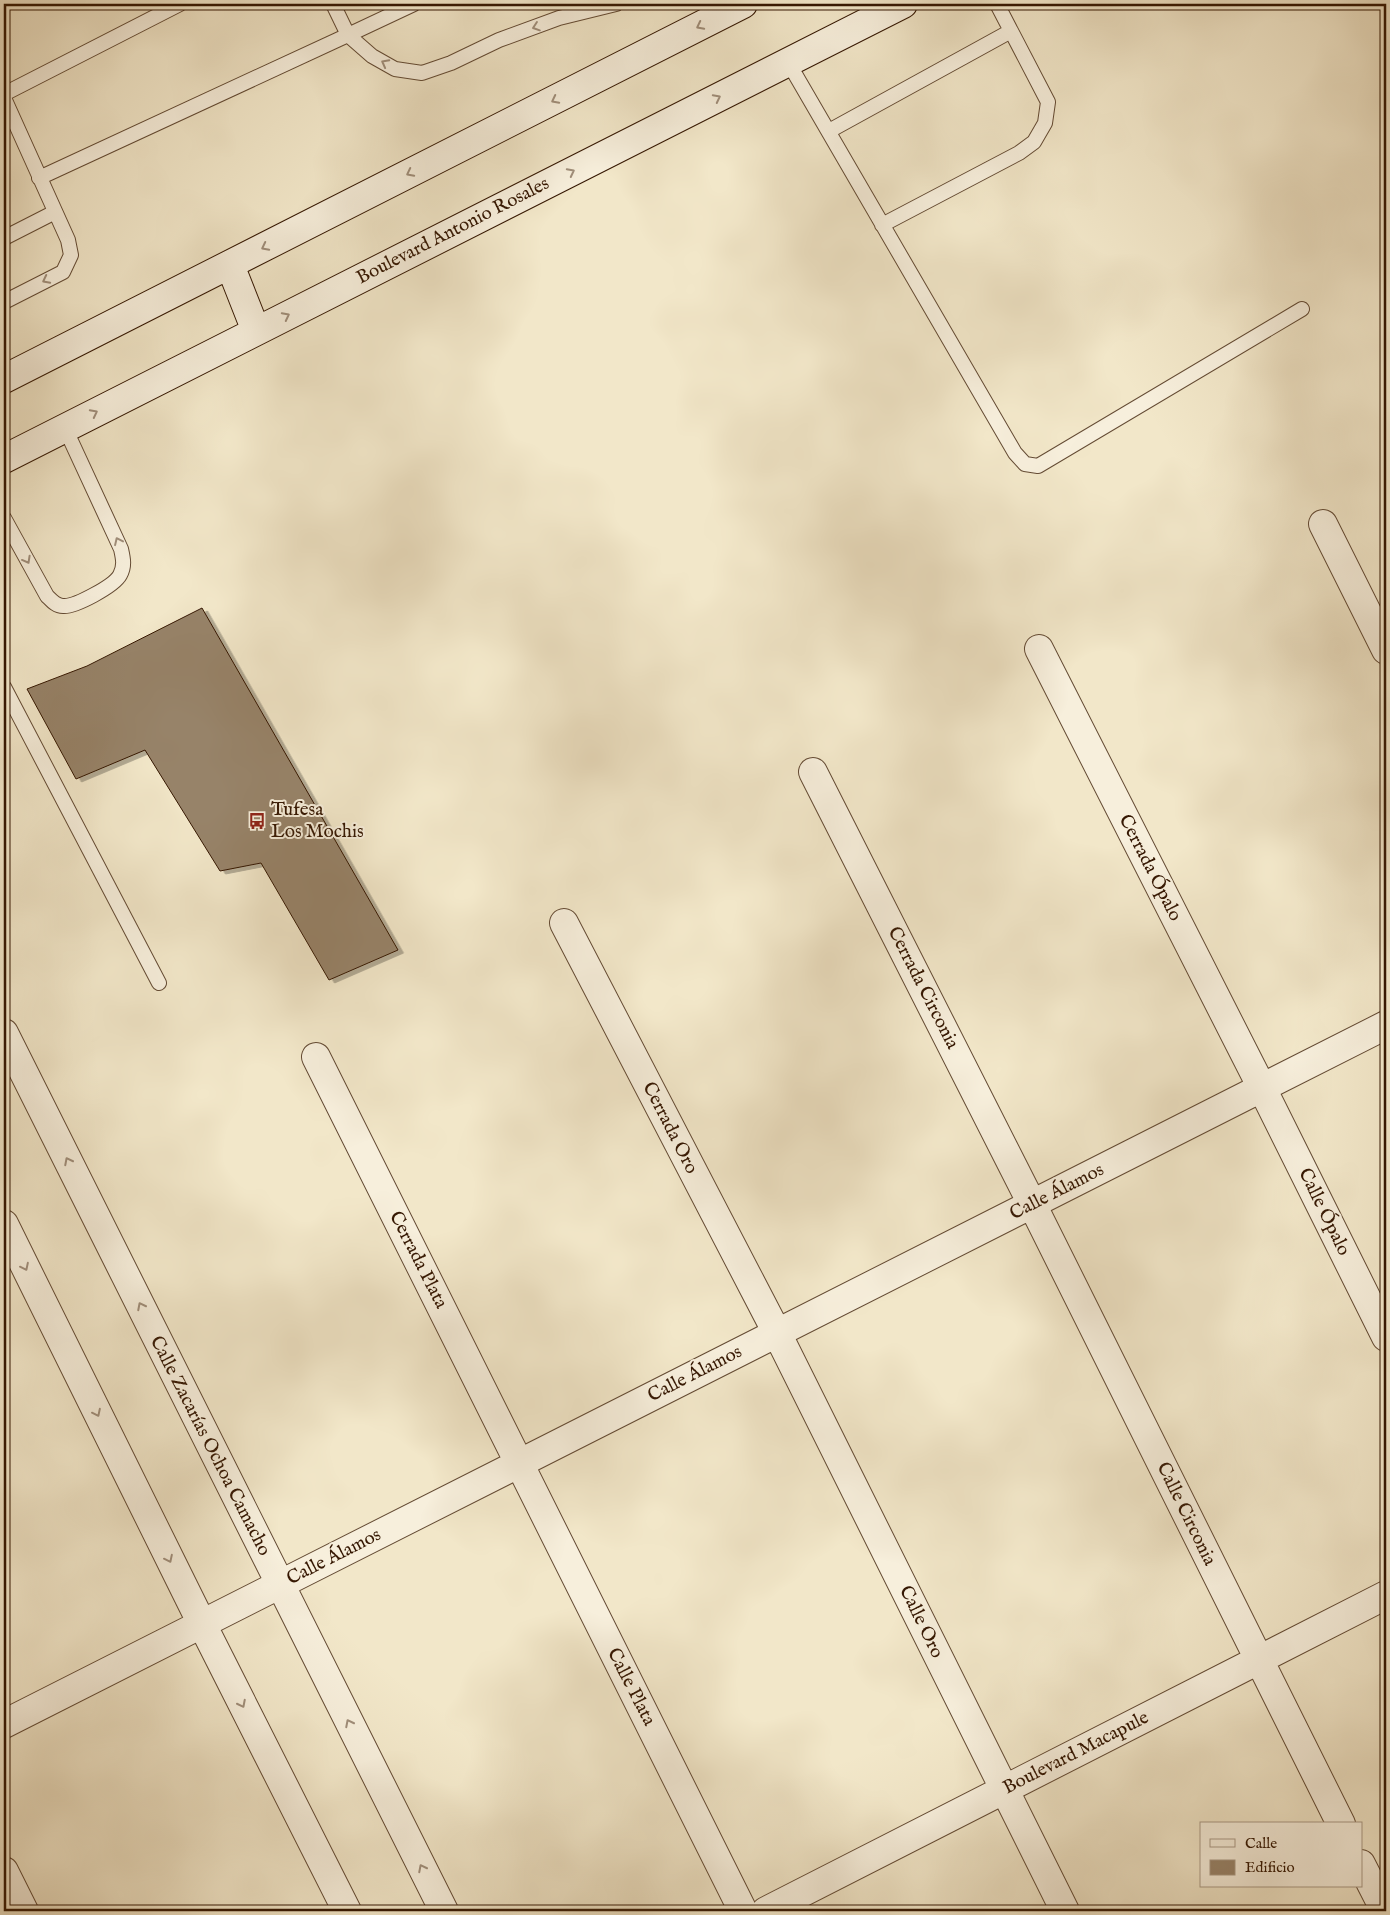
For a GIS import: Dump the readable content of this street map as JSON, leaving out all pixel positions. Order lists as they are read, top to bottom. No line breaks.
{"streets":{"street":["Boulevard Antonio Rosales","Cerrada Ópalo","Cerrada Circonia","Cerrada Oro","Calle Álamos","Calle Ópalo","Cerrada Plata","Calle Zacarías Ochoa Camacho","Calle Circonia","Calle Oro","Calle Plata","Boulevard Macapule"]},"crossings":[["Cerrada Ópalo","Calle Álamos"],["Cerrada Ópalo","Calle Ópalo"],["Cerrada Circonia","Calle Álamos"],["Cerrada Circonia","Calle Circonia"],["Cerrada Oro","Calle Álamos"],["Cerrada Oro","Calle Oro"],["Calle Álamos","Calle Ópalo"],["Calle Álamos","Cerrada Plata"],["Calle Álamos","Calle Zacarías Ochoa Camacho"],["Calle Álamos","Calle Circonia"],["Calle Álamos","Calle Oro"],["Calle Álamos","Calle Plata"],["Cerrada Plata","Calle Plata"],["Calle Circonia","Boulevard Macapule"],["Calle Oro","Boulevard Macapule"]],"places":{"bus stop":["Tufesa Los Mochis"]},"legend":["Calle","Edificio"]}
